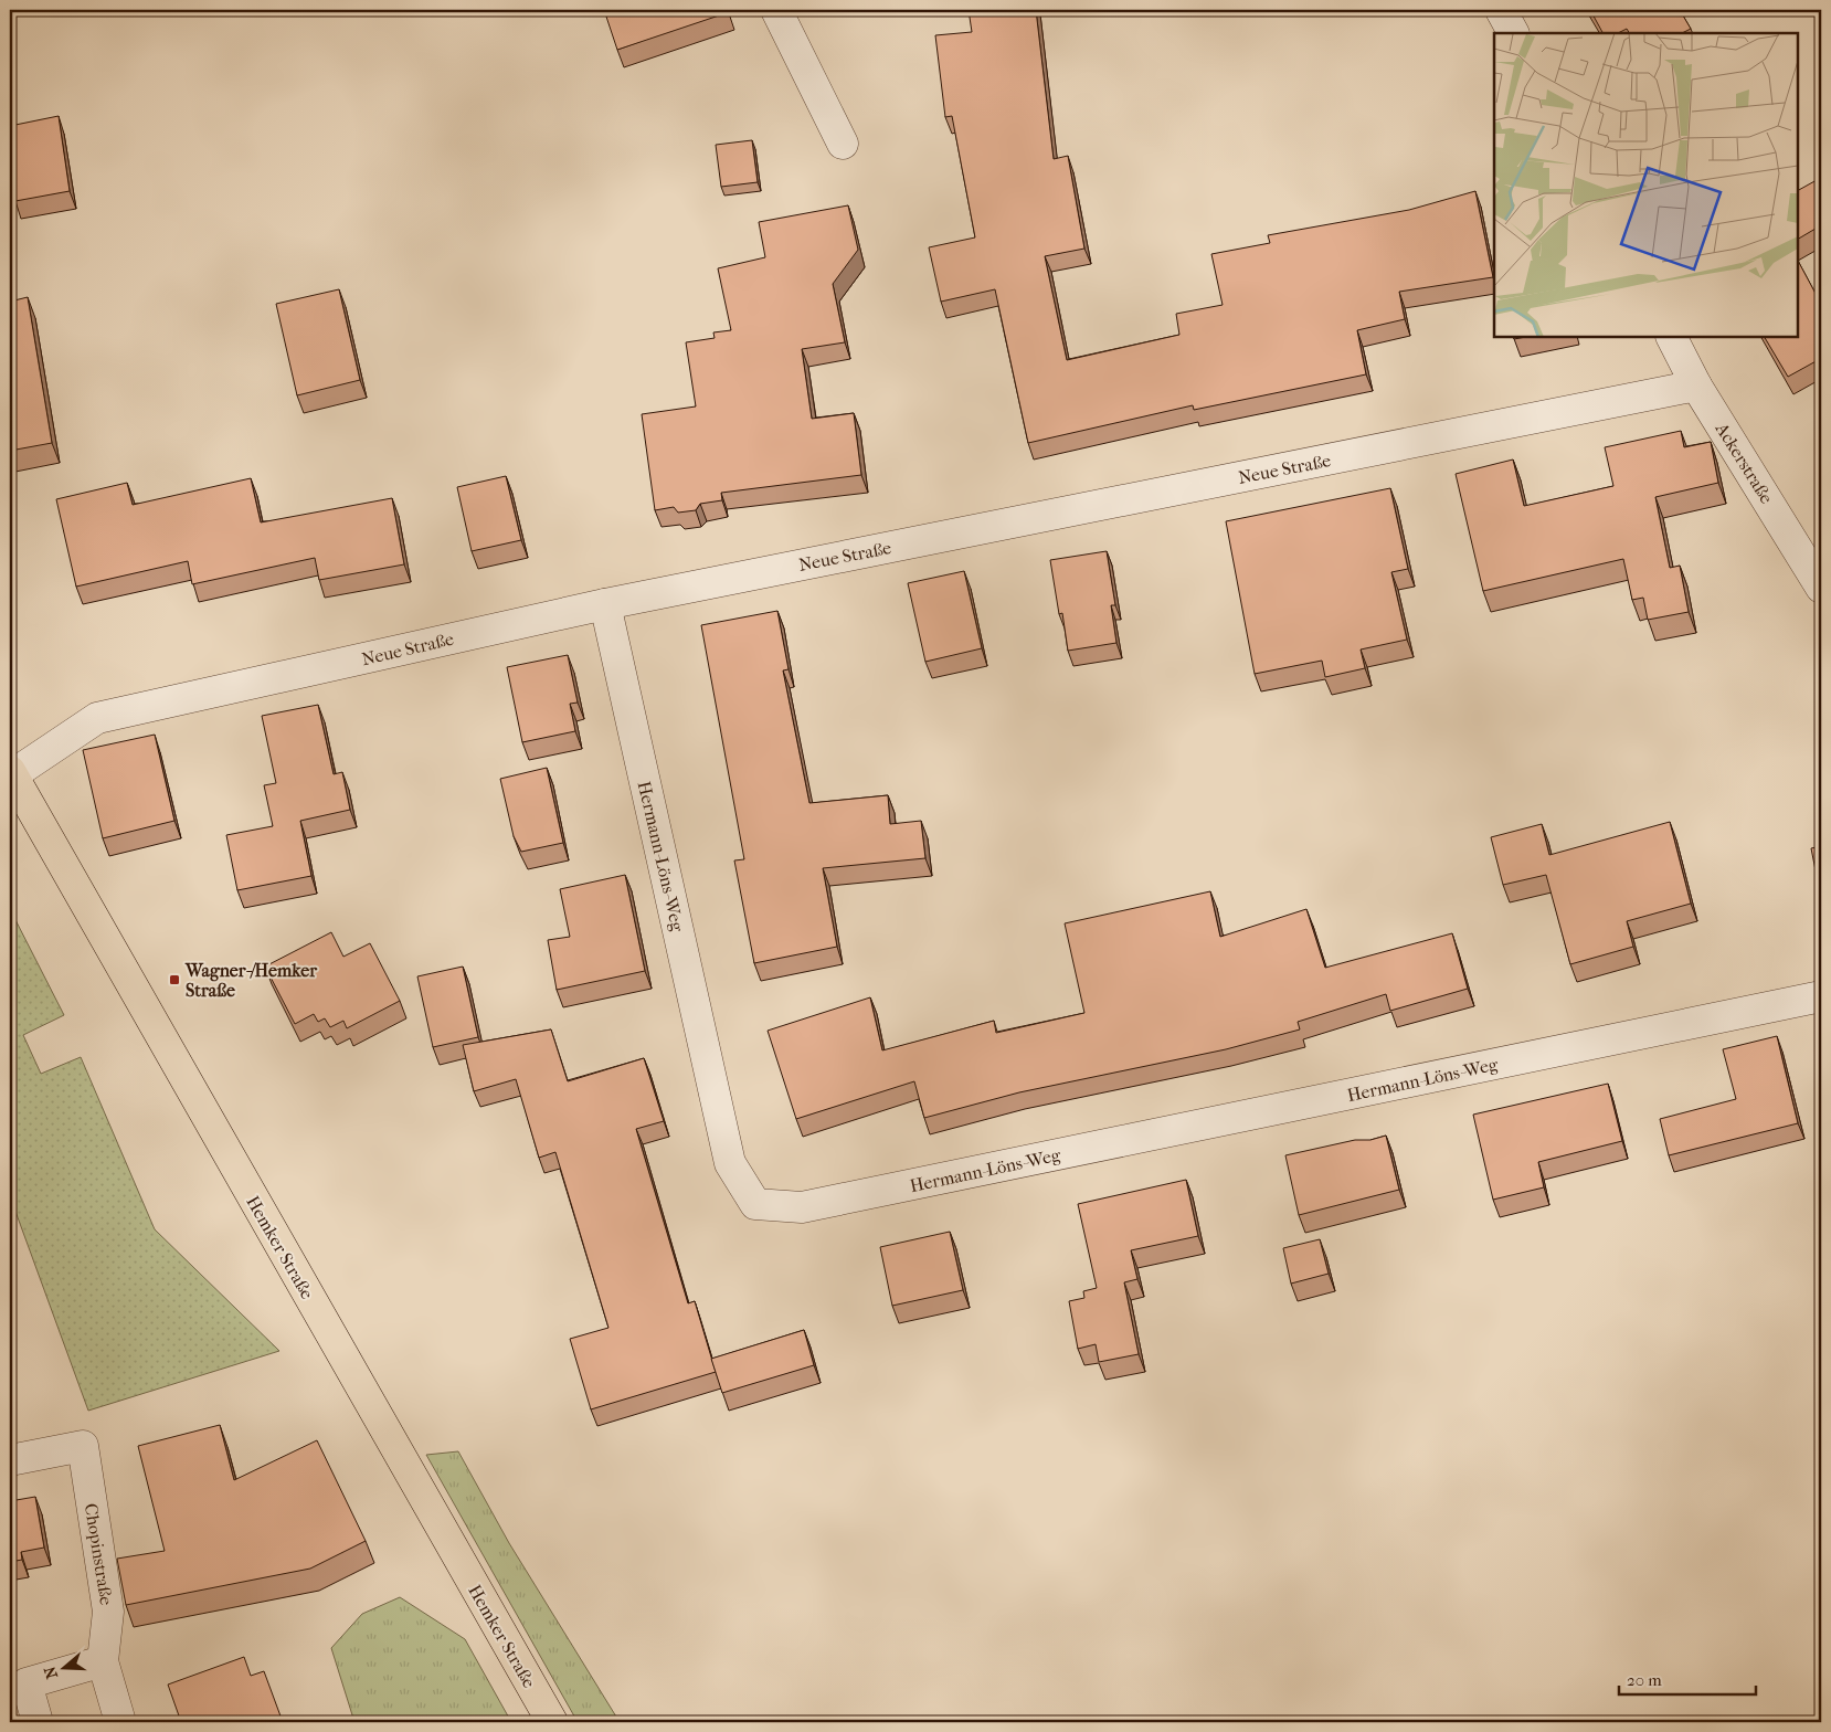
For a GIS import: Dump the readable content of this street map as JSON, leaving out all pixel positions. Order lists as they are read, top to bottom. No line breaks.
{"streets":{"main road":["Hemker Straße"],"street":["Ackerstraße","Neue Straße","Hermann-Löns-Weg","Chopinstraße"]},"crossings":[["Ackerstraße","Neue Straße"],["Neue Straße","Hermann-Löns-Weg"],["Neue Straße","Hemker Straße"]],"places":{"transit":["Wagner-/Hemker Straße"]},"scale_bar":"20 m","north":"left"}
